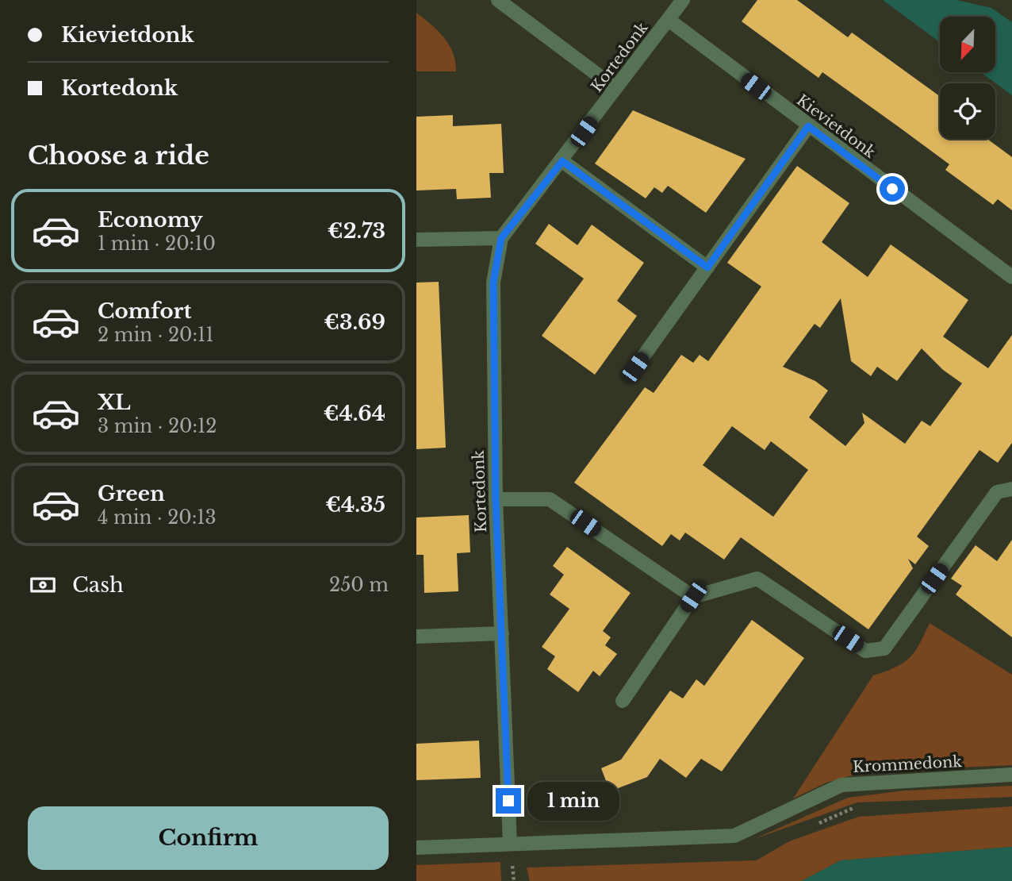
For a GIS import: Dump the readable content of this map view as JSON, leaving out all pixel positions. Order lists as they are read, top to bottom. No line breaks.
{"streets":{"street":["Kortedonk","Kievietdonk","Krommedonk"]},"crossings":[["Kortedonk","Kievietdonk"],["Kortedonk","Krommedonk"]],"north":"bottom left","page":{"banner":["Kievietdonk","Kortedonk"],"heading":"Choose a ride","list":[{"name":"Economy","note":"1 min · 20:10","value":"€2.73"},{"name":"Comfort","note":"2 min · 20:11","value":"€3.69"},{"name":"XL","note":"3 min · 20:12","value":"€4.64"},{"name":"Green","note":"4 min · 20:13","value":"€4.35"}],"pay":["Cash","250 m"],"bubble":"1 min","buttons":"Confirm"}}
